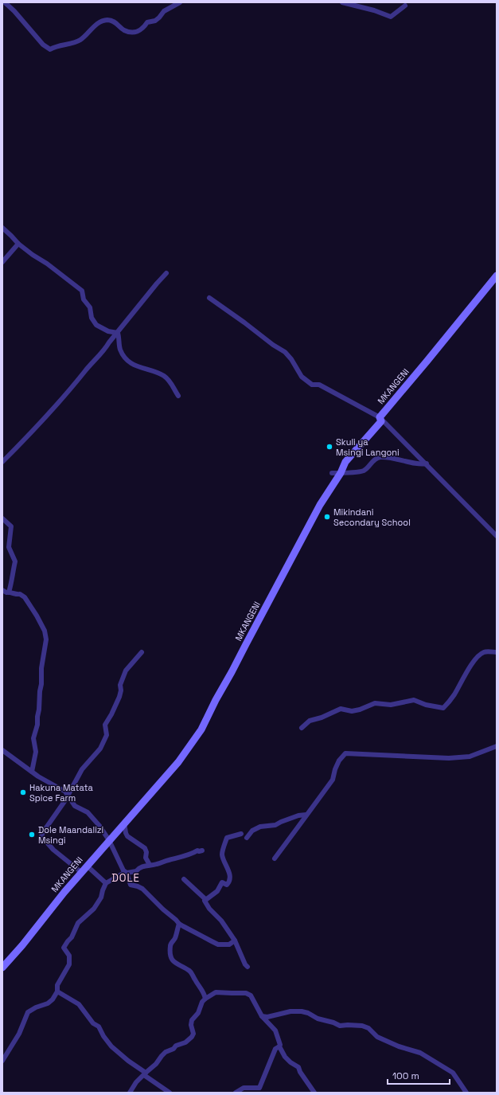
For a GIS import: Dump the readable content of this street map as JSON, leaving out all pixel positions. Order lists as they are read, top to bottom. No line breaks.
{"streets":{"street":["MKANGENI"]},"districts":["DOLE"],"places":["Skuli ya Msingi Langoni","Mikindani Secondary School","Hakuna Matata Spice Farm","Dole Maandalizi Msingi"],"scale_bar":"100 m"}
